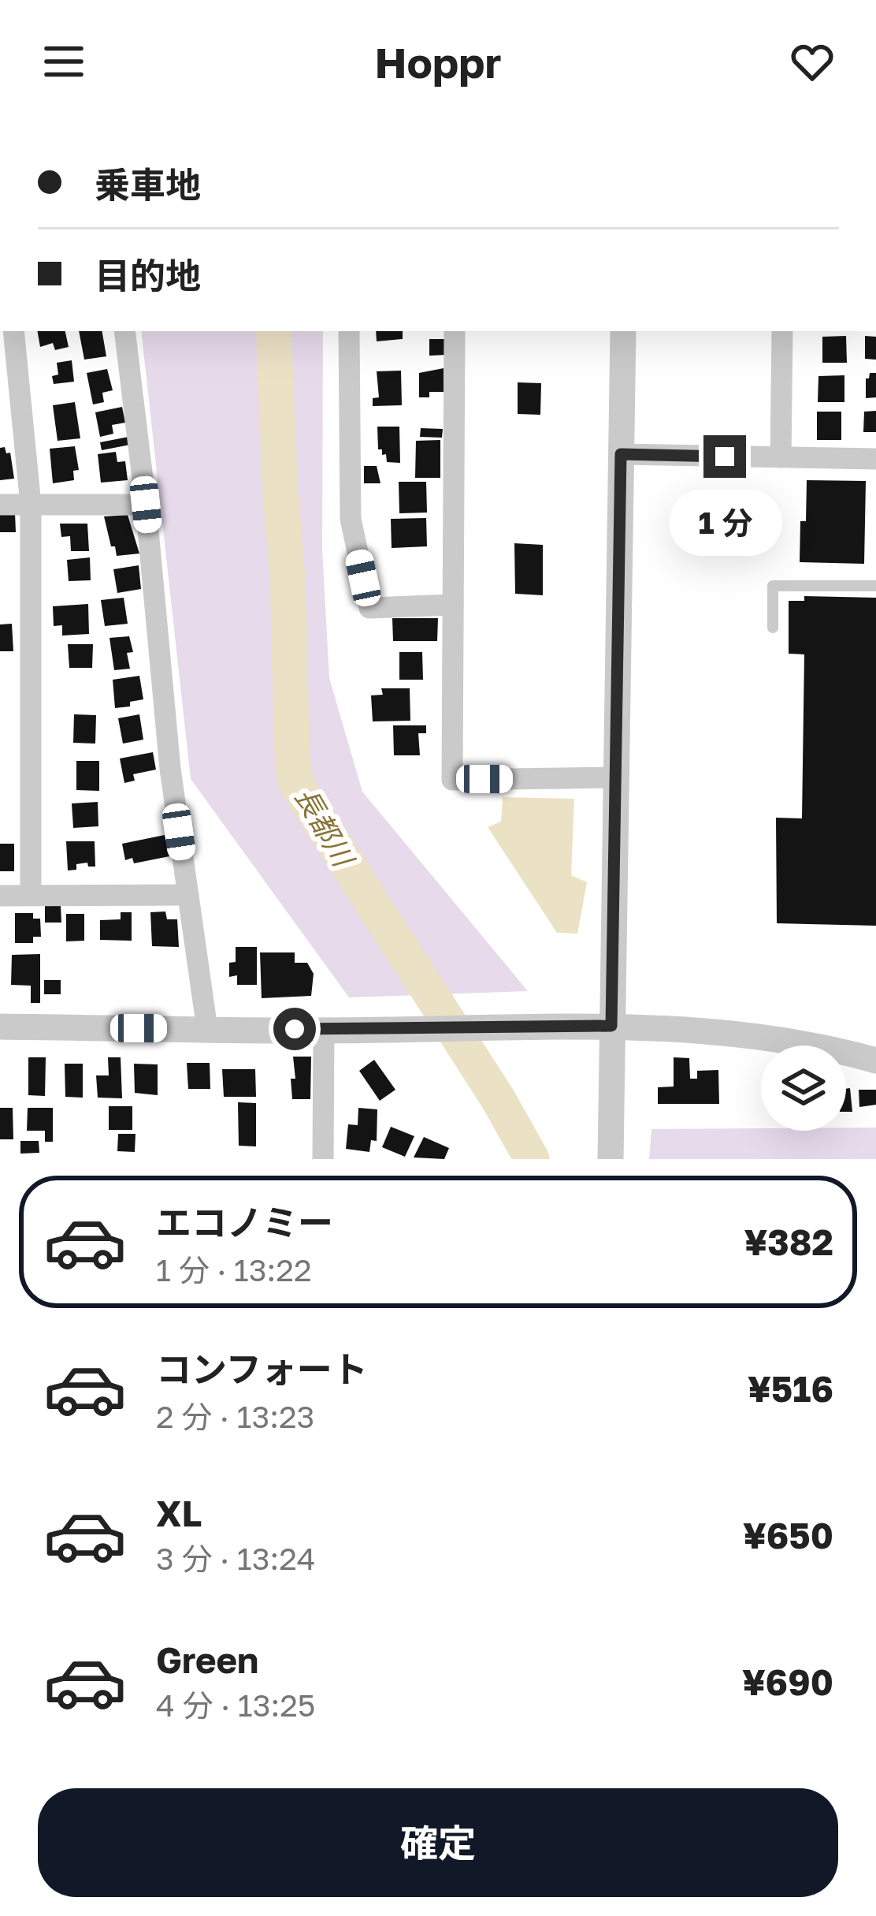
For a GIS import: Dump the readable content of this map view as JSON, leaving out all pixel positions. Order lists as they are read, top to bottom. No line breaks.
{"water":["長都川"],"page":{"header":"Hoppr","banner":["乗車地","目的地"],"bubble":"1 分","list":[{"name":"エコノミー","note":"1 分 · 13:22","value":"¥382"},{"name":"コンフォート","note":"2 分 · 13:23","value":"¥516"},{"name":"XL","note":"3 分 · 13:24","value":"¥650"},{"name":"Green","note":"4 分 · 13:25","value":"¥690"}],"buttons":"確定"}}
